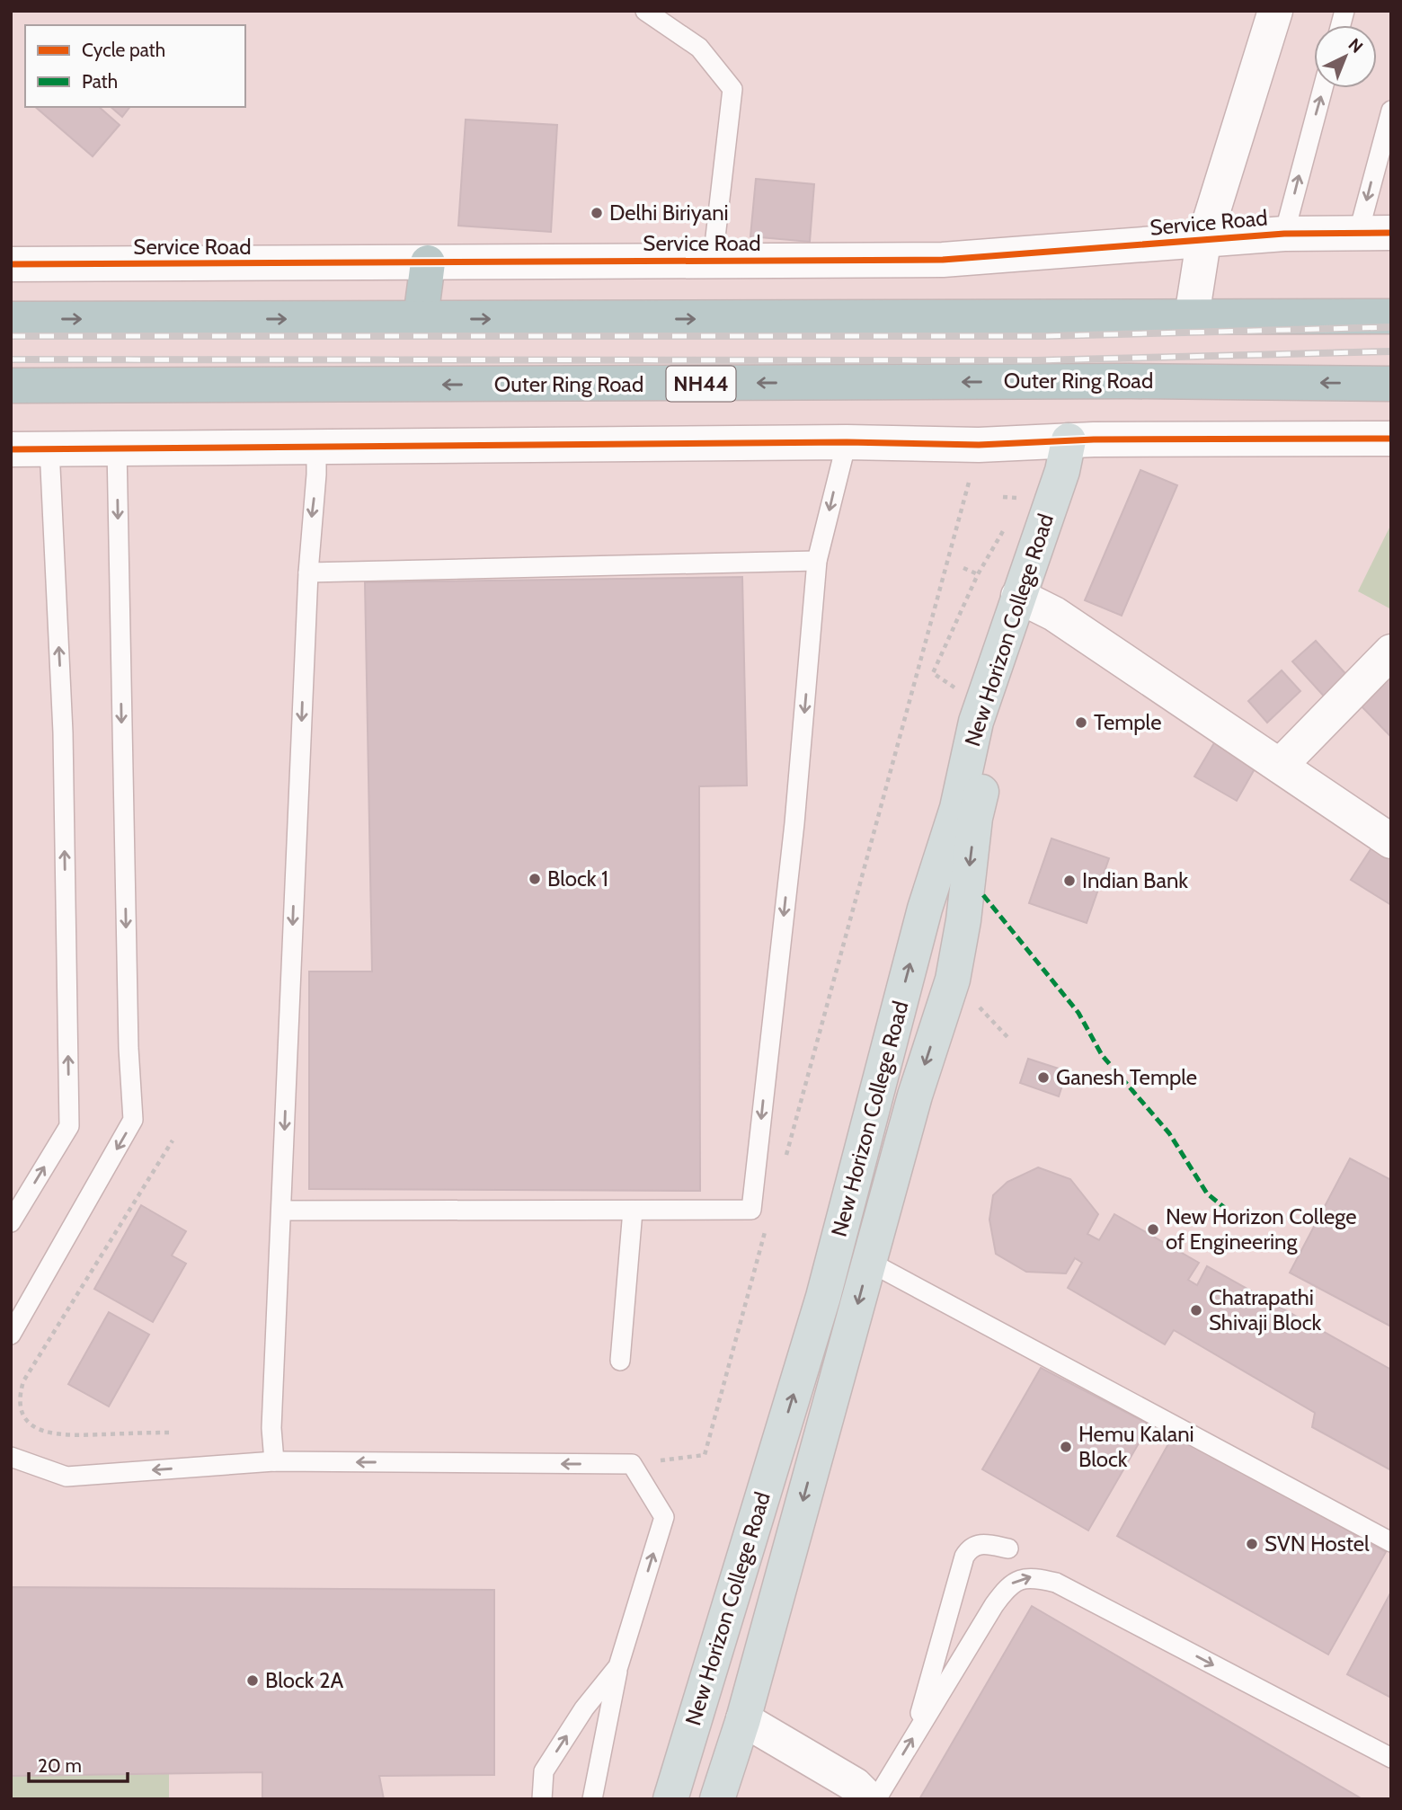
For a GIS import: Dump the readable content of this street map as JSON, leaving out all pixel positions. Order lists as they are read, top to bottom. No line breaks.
{"streets":{"highway":["Outer Ring Road","NH44"],"main road":["New Horizon College Road"],"street":["Service Road"]},"places":["Delhi Biriyani","Temple","Block 1","Indian Bank","Ganesh Temple","New Horizon College of Engineering","Chatrapathi Shivaji Block","Hemu Kalani Block","SVN Hostel","Block 2A"],"legend":["Cycle path","Path"],"scale_bar":"20 m","north":"top right"}
